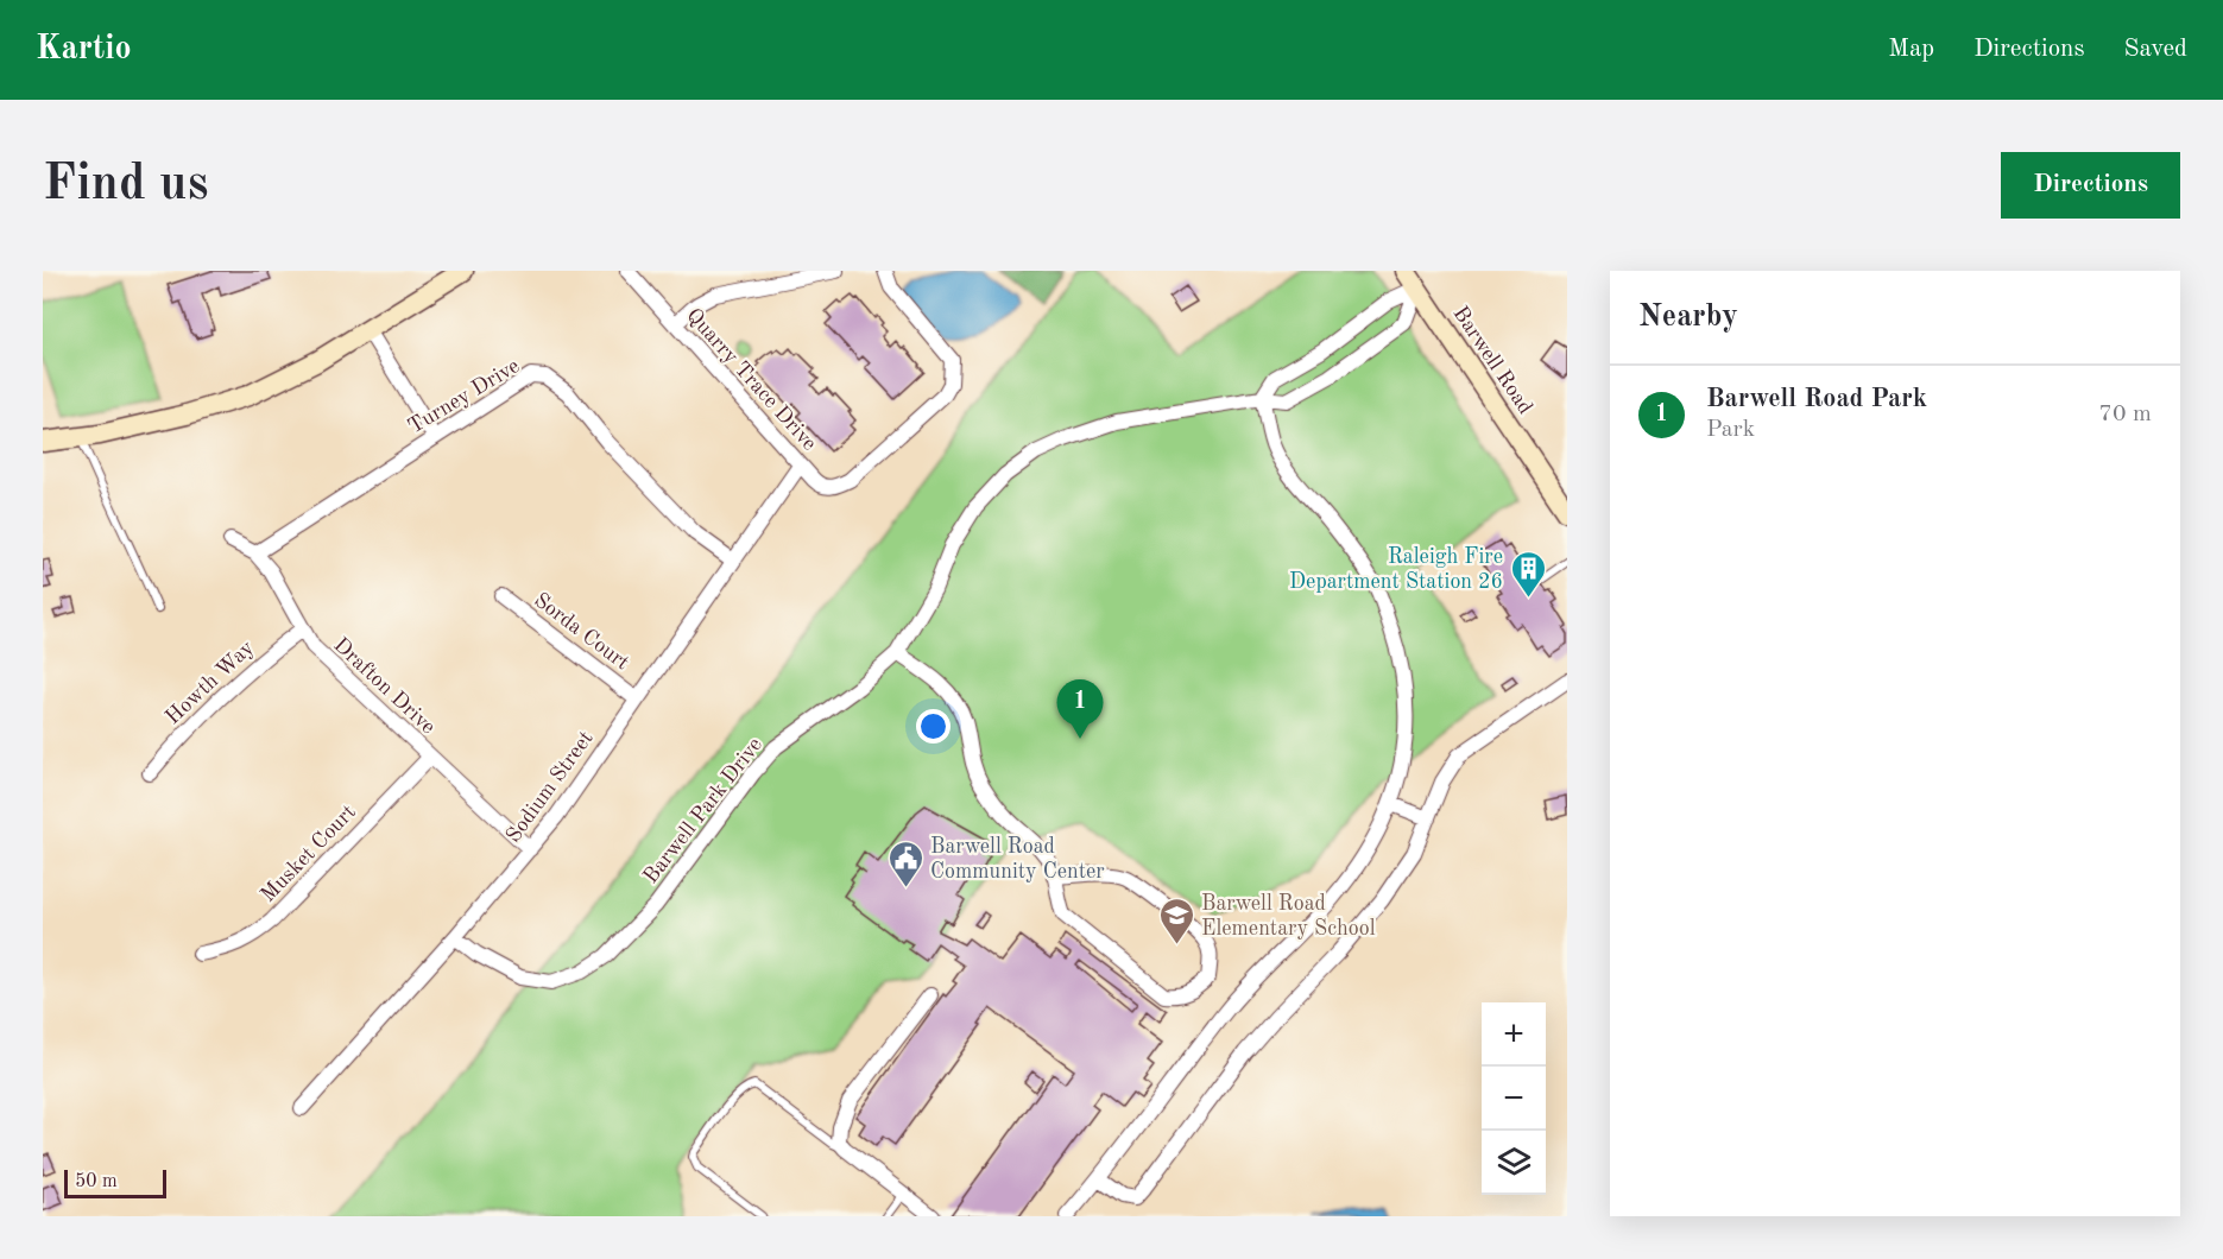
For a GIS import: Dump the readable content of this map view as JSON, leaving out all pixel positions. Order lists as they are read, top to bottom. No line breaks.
{"streets":{"main road":["Barwell Road"],"street":["Quarry Trace Drive","Turney Drive","Sorda Court","Howth Way","Drafton Drive","Sodium Street","Barwell Park Drive","Musket Court"]},"crossings":[["Barwell Road","Barwell Park Drive"],["Quarry Trace Drive","Sodium Street"],["Turney Drive","Drafton Drive"],["Turney Drive","Sodium Street"],["Sorda Court","Sodium Street"],["Howth Way","Drafton Drive"],["Drafton Drive","Sodium Street"],["Drafton Drive","Musket Court"],["Sodium Street","Barwell Park Drive"]],"places":{"building":["Raleigh Fire Department Station 26"],"public building":["Barwell Road Community Center"],"school or university":["Barwell Road Elementary School"]},"scale_bar":"50 m","page":{"header":"Kartio","nav":["Map","Directions","Saved"],"buttons":"Directions","title":"Find us","heading":"Nearby","list":[{"mark":"1","name":"Barwell Road Park","note":"Park","value":"70 m"}],"pins":"1","map_buttons":["+","−"],"scale":"50 m"}}
